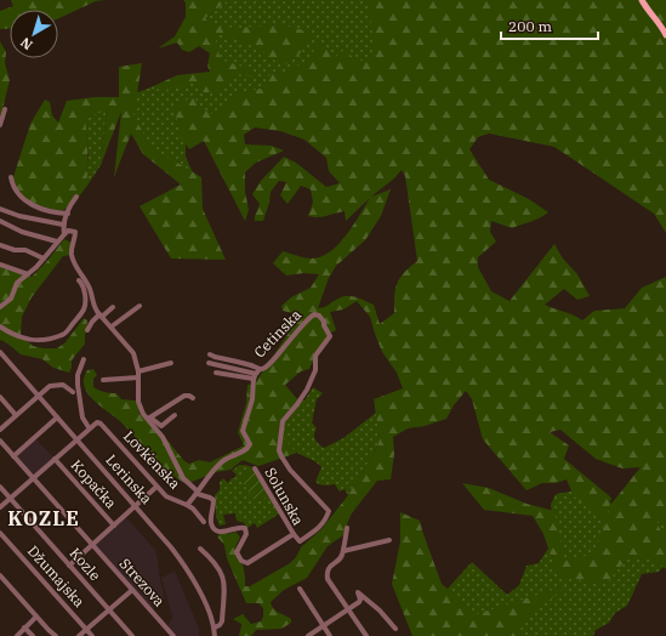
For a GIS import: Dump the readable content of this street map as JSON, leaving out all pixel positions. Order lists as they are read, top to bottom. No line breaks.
{"streets":{"street":["Cetinska","Lovḱenska","Lerinska","Kopačka","Solunska","Kozle","Džumajska","Strezova"]},"crossings":[["Cetinska","Lovḱenska"],["Cetinska","Solunska"],["Lovḱenska","Solunska"]],"districts":["KOZLE"],"scale_bar":"200 m","north":"bottom left"}
